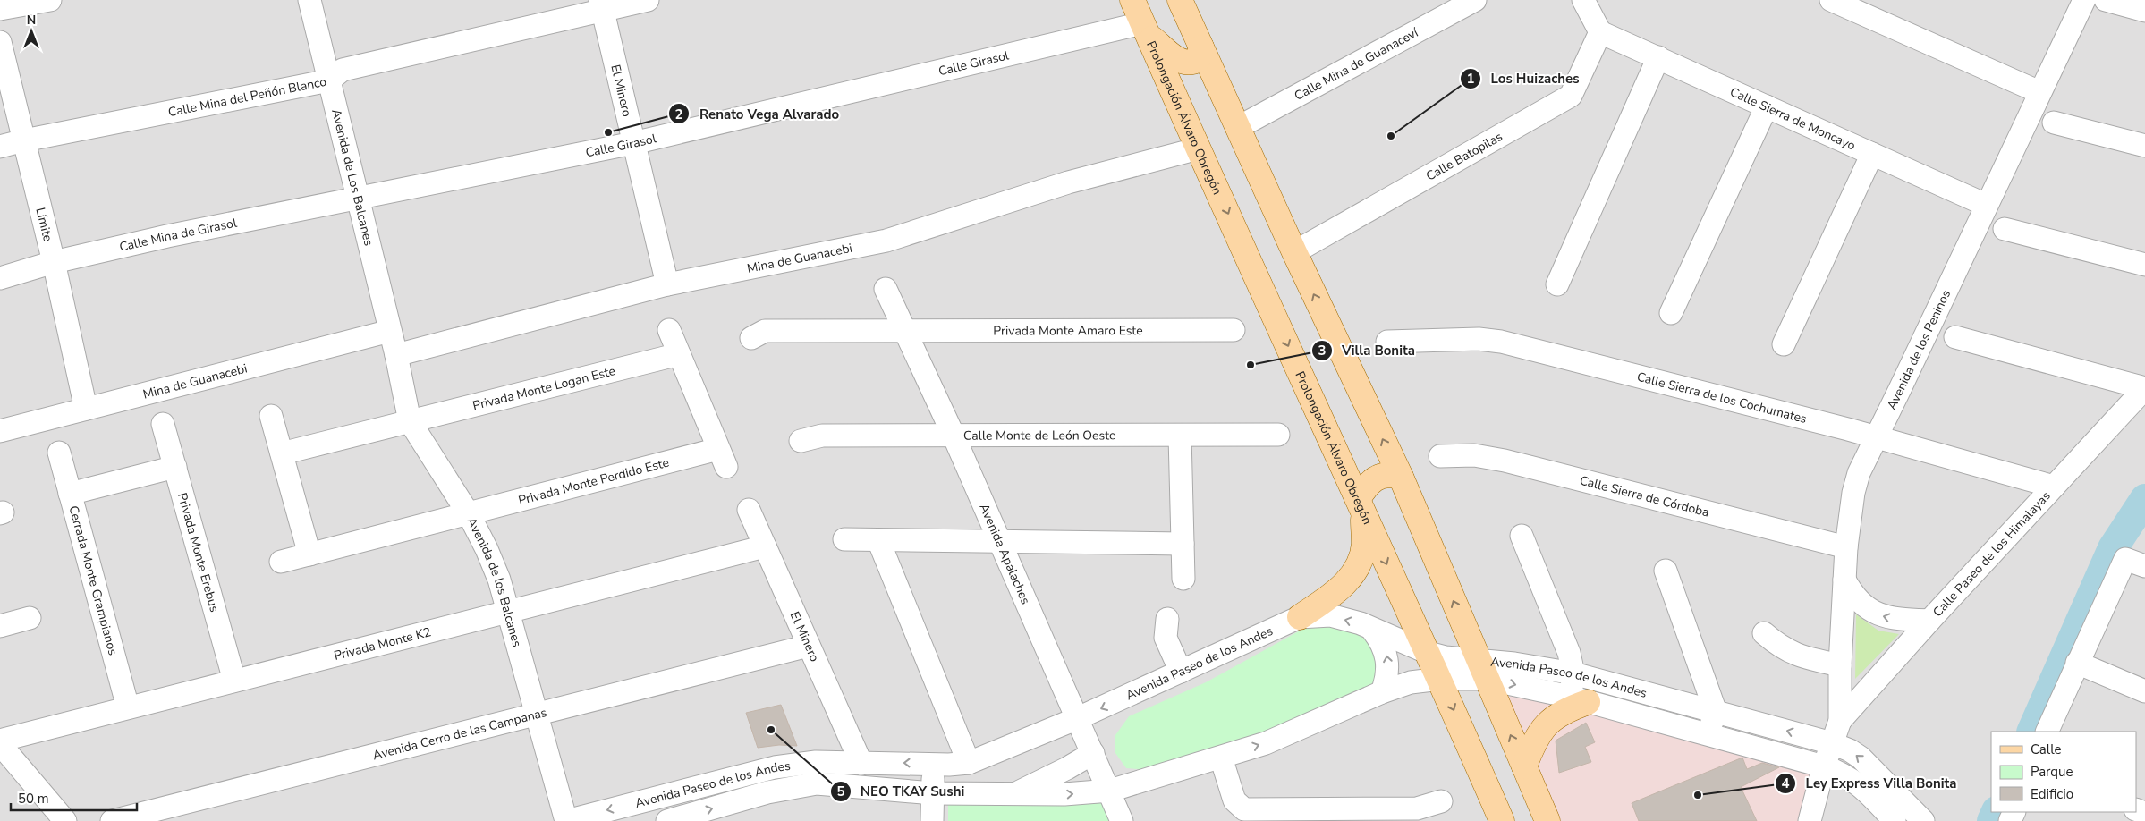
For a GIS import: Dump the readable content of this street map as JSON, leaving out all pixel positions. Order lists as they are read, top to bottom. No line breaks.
{"streets":{"main road":["Prolongación Álvaro Obregón"],"street":["Calle Girasol","Calle Mina de Guanaceví","El Minero","Calle Mina del Peñón Blanco","Calle Sierra de Moncayo","Calle Batopilas","Avenida de Los Balcanes","Límite","Calle Mina de Girasol","Mina de Guanacebi","Privada Monte Amaro Este","Avenida de los Peninos","Privada Monte Logan Este","Calle Sierra de los Cochumates","Calle Monte de León Oeste","Privada Monte Perdido Este","Calle Sierra de Córdoba","Privada Monte Erebus","Calle Paseo de los Himalayas","Avenida Apalaches","Cerrada Monte Grampianos","Avenida de los Balcanes","Privada Monte K2","Avenida Paseo de los Andes","Avenida Cerro de las Campanas"]},"crossings":[["Calle Girasol","El Minero"],["Calle Girasol","Prolongación Álvaro Obregón"],["Calle Girasol","Avenida de Los Balcanes"],["Calle Girasol","Calle Mina de Girasol"],["El Minero","Calle Mina del Peñón Blanco"],["El Minero","Mina de Guanacebi"],["El Minero","Privada Monte K2"],["El Minero","Avenida Paseo de los Andes"],["El Minero","Avenida Cerro de las Campanas"],["Calle Mina del Peñón Blanco","Avenida de Los Balcanes"],["Calle Mina del Peñón Blanco","Límite"],["Prolongación Álvaro Obregón","Mina de Guanacebi"],["Prolongación Álvaro Obregón","Avenida Paseo de los Andes"],["Calle Sierra de Moncayo","Calle Batopilas"],["Calle Sierra de Moncayo","Avenida de los Peninos"],["Avenida de Los Balcanes","Calle Mina de Girasol"],["Avenida de Los Balcanes","Mina de Guanacebi"],["Avenida de Los Balcanes","Avenida de los Balcanes"],["Límite","Calle Mina de Girasol"],["Límite","Mina de Guanacebi"],["Mina de Guanacebi","Avenida de los Balcanes"],["Privada Monte Amaro Este","Avenida Apalaches"],["Avenida de los Peninos","Calle Sierra de los Cochumates"],["Avenida de los Peninos","Calle Sierra de Córdoba"],["Avenida de los Peninos","Calle Paseo de los Himalayas"],["Privada Monte Logan Este","Privada Monte Perdido Este"],["Privada Monte Logan Este","Avenida de los Balcanes"],["Calle Sierra de los Cochumates","Calle Paseo de los Himalayas"],["Calle Monte de León Oeste","Avenida Apalaches"],["Privada Monte Perdido Este","Avenida de los Balcanes"],["Privada Monte Erebus","Privada Monte K2"],["Avenida Apalaches","Avenida Paseo de los Andes"],["Cerrada Monte Grampianos","Privada Monte K2"],["Avenida de los Balcanes","Privada Monte K2"],["Avenida de los Balcanes","Avenida Paseo de los Andes"],["Avenida de los Balcanes","Avenida Cerro de las Campanas"]],"places":["Renato Vega Alvarado","Los Huizaches","Villa Bonita","NEO TKAY Sushi","Ley Express Villa Bonita"],"legend":["Calle","Parque","Edificio"],"scale_bar":"50 m","north":"top"}
